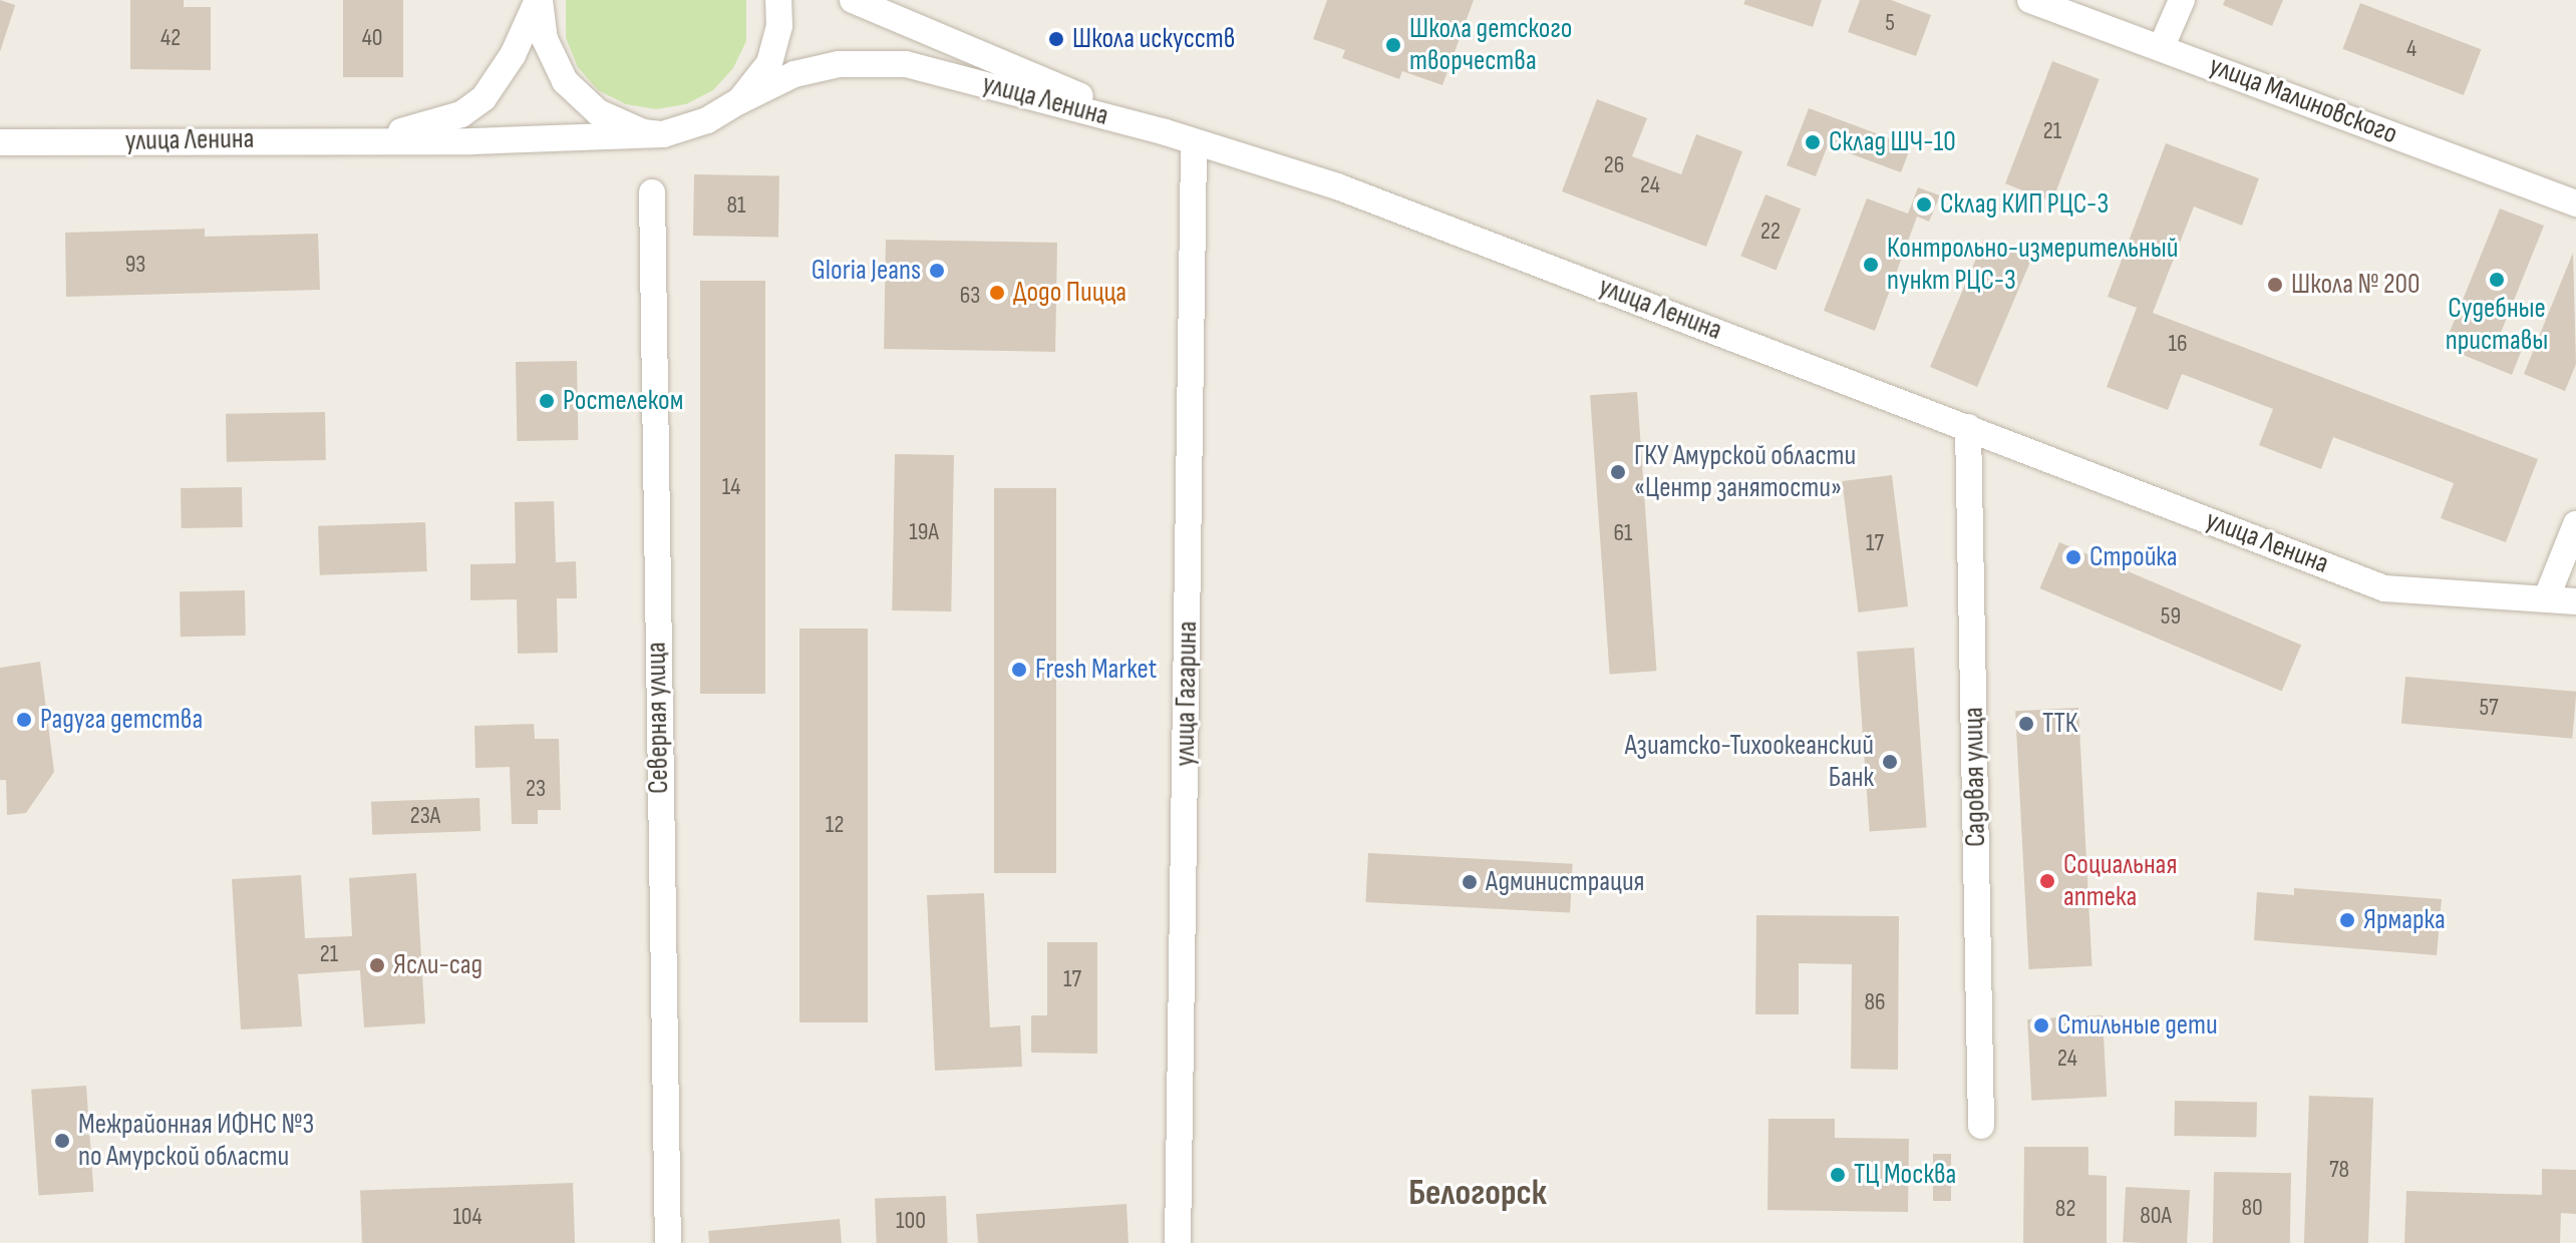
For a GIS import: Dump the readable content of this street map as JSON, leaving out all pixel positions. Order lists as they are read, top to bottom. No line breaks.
{"streets":{"street":["улица Ленина","улица Малиновского","улица Гагарина","Северная улица","Садовая улица"]},"crossings":[["улица Ленина","улица Гагарина"],["улица Ленина","Садовая улица"]],"districts":["Белогорск"],"places":["Школа искусств","Школа детского творчества","Склад ШЧ-10","Склад КИП РЦС-3","Контрольно-измерительный пункт РЦС-3","Gloria Jeans","Судебные приставы","Школа № 200","Додо Пицца","Ростелеком","ГКУ Амурской области «Центр занятости»","Стройка","Fresh Market","Радуга детства","ТТК","Азиатско-Тихоокеанский Банк","Социальная аптека","Администрация","Ярмарка","Ясли-сад","Стильные дети","Межрайонная ИФНС №3 по Амурской области","ТЦ Москва"],"house_numbers":["5","42","40","4","21","26","24","81","22","93","63","16","14","19А","61","17","59","57","23","23А","12","21","17","86","24","78","80","82","80А","104","100"]}
